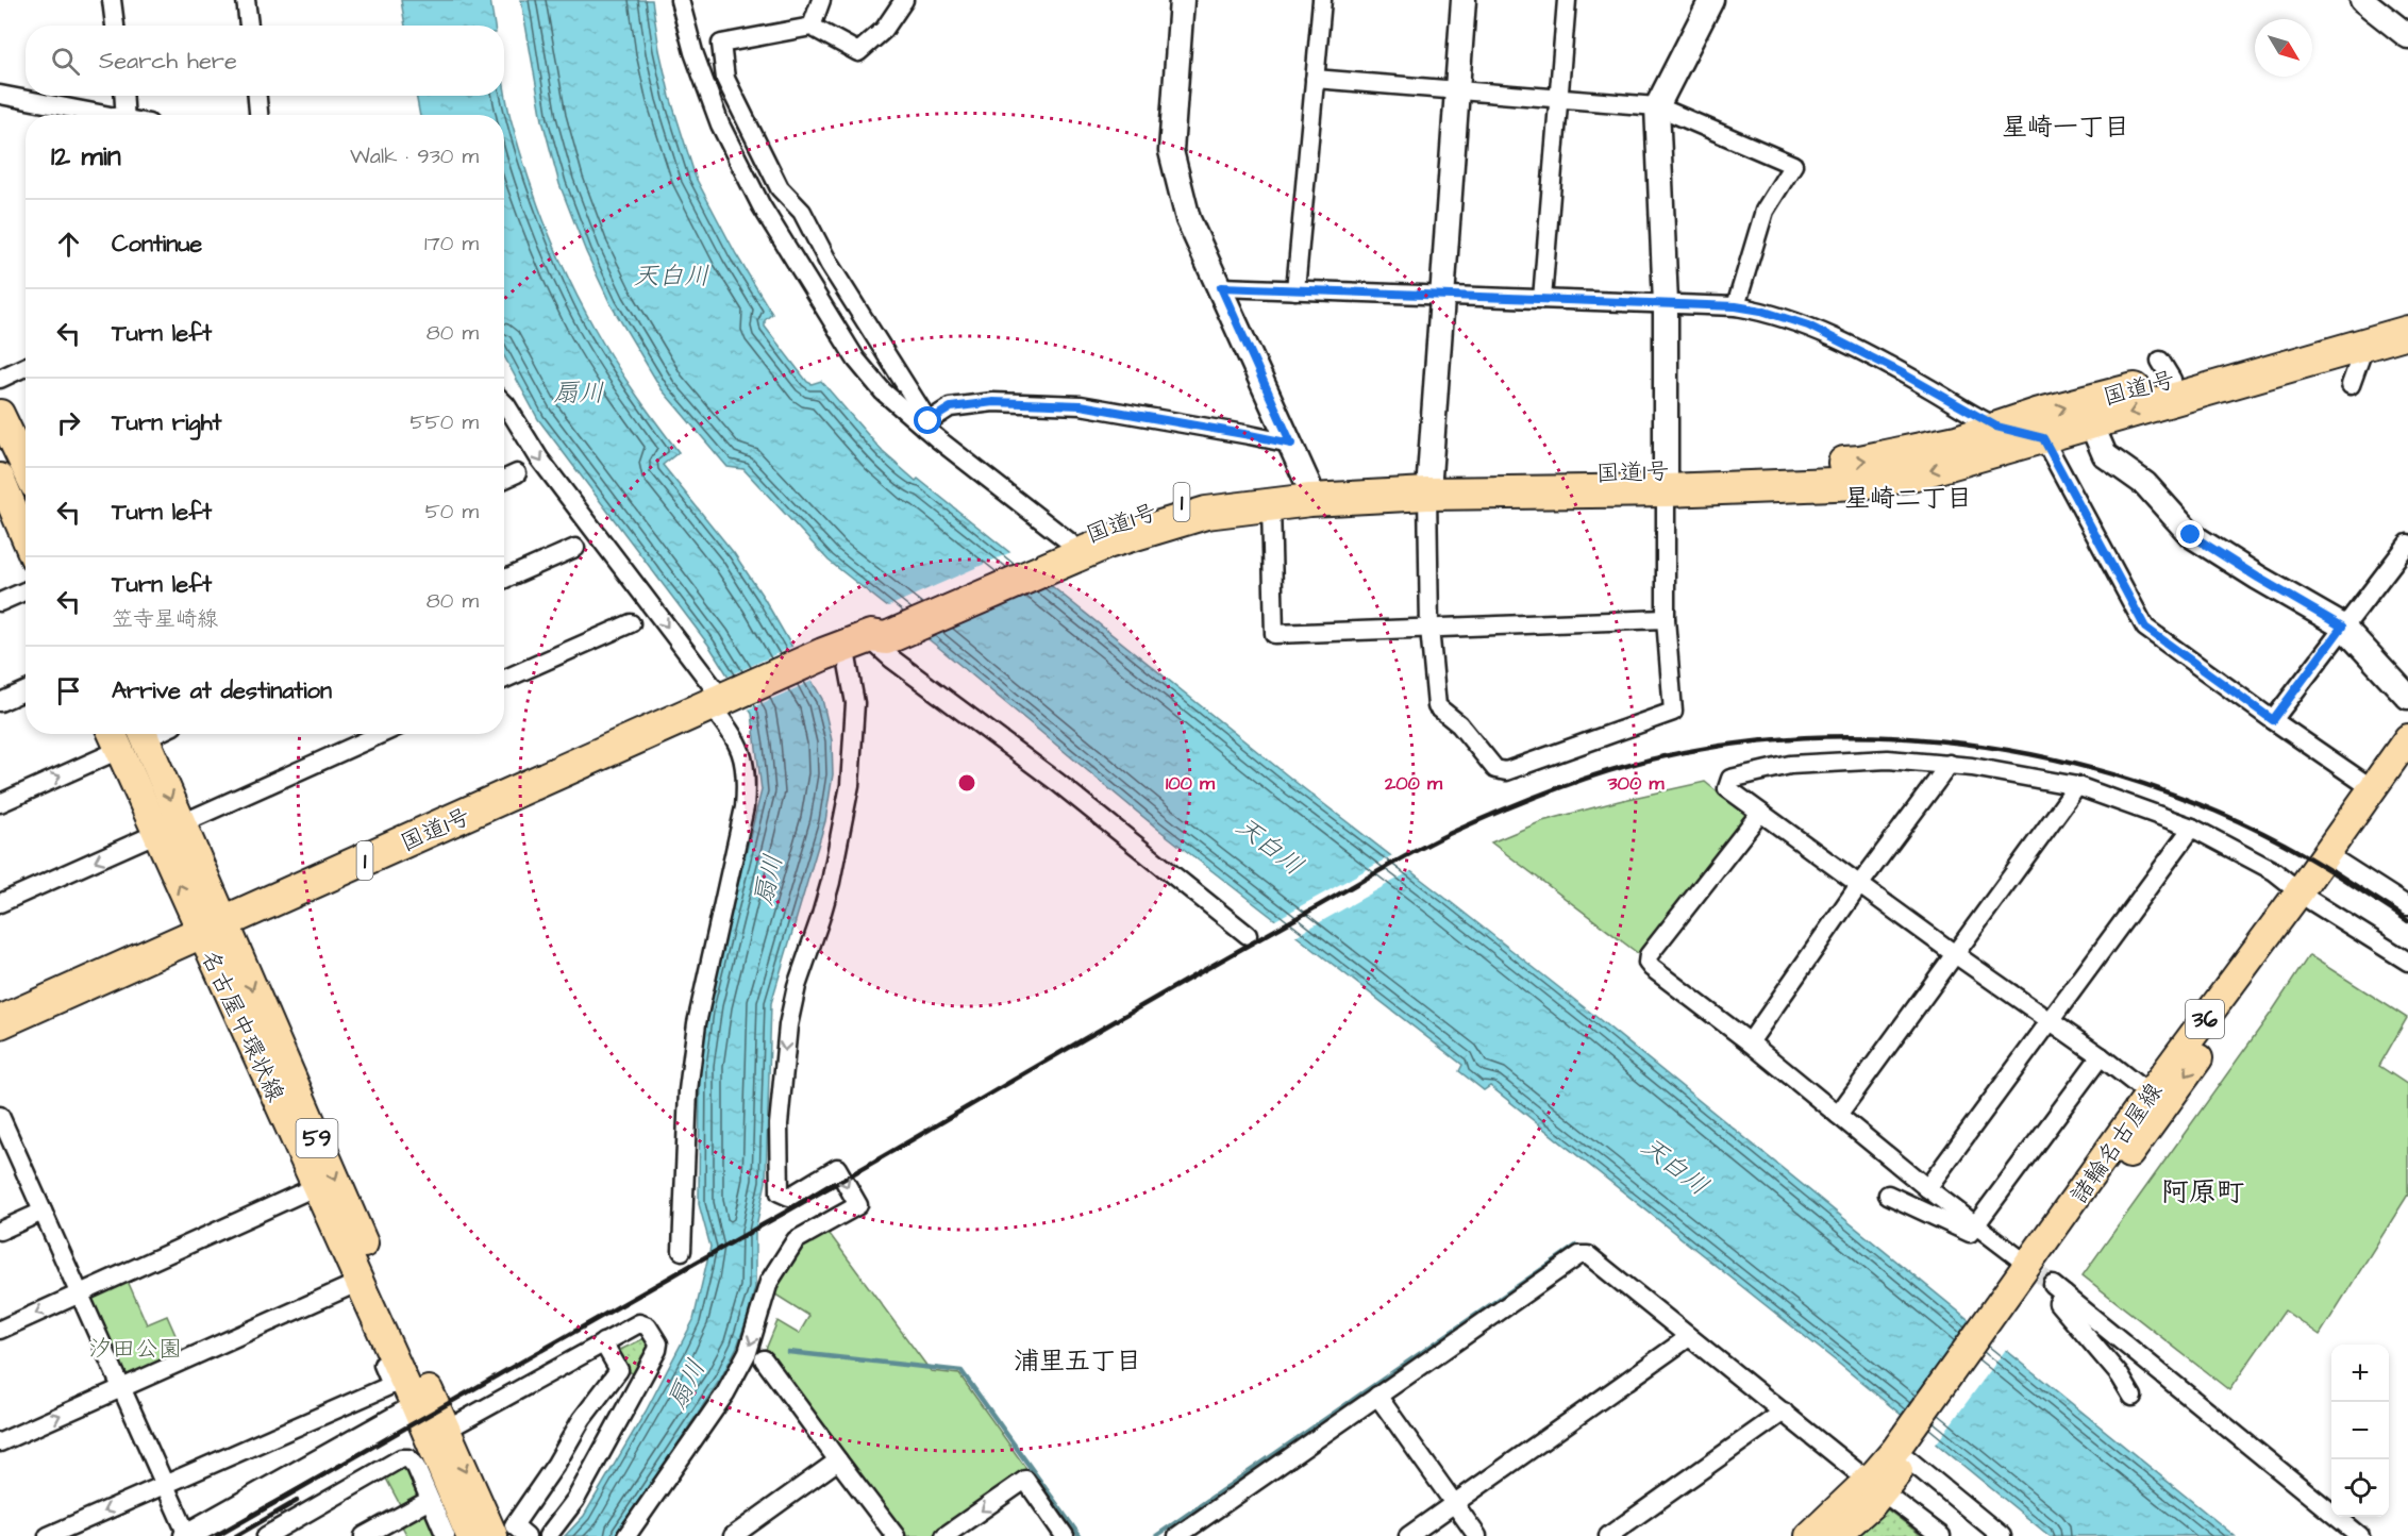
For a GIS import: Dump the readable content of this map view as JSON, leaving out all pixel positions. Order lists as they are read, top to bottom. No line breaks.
{"streets":{"highway":["国道1号","1"],"main road":["36","名古屋中環状線","59","諸輪名古屋線"]},"crossings":[["国道1号","名古屋中環状線"]],"districts":["星崎一丁目","星崎二丁目","阿原町","浦里五丁目"],"water":["天白川","扇川"],"parks":["汐田公園"],"north":"bottom right","page":{"search":"Search here","heading":["12 min","Walk · 930 m"],"list":[["Continue","170 m"],["Turn left","80 m"],["Turn right","550 m"],["Turn left","50 m"],["Turn left","笠寺星崎線","80 m"],"Arrive at destination"],"map_buttons":["+","−"]},"rings":["100 m","200 m","300 m"]}
